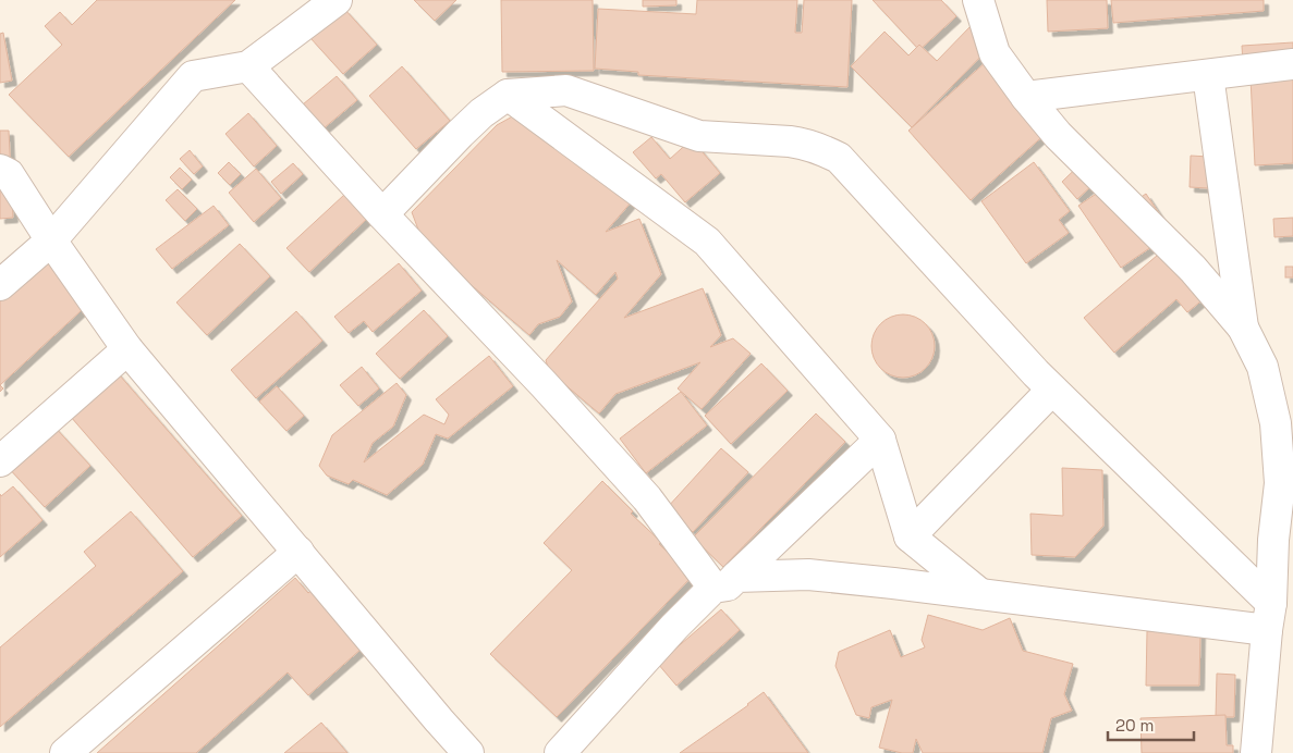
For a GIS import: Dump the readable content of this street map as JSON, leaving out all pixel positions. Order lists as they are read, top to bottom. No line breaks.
{"scale_bar":"20 m"}
